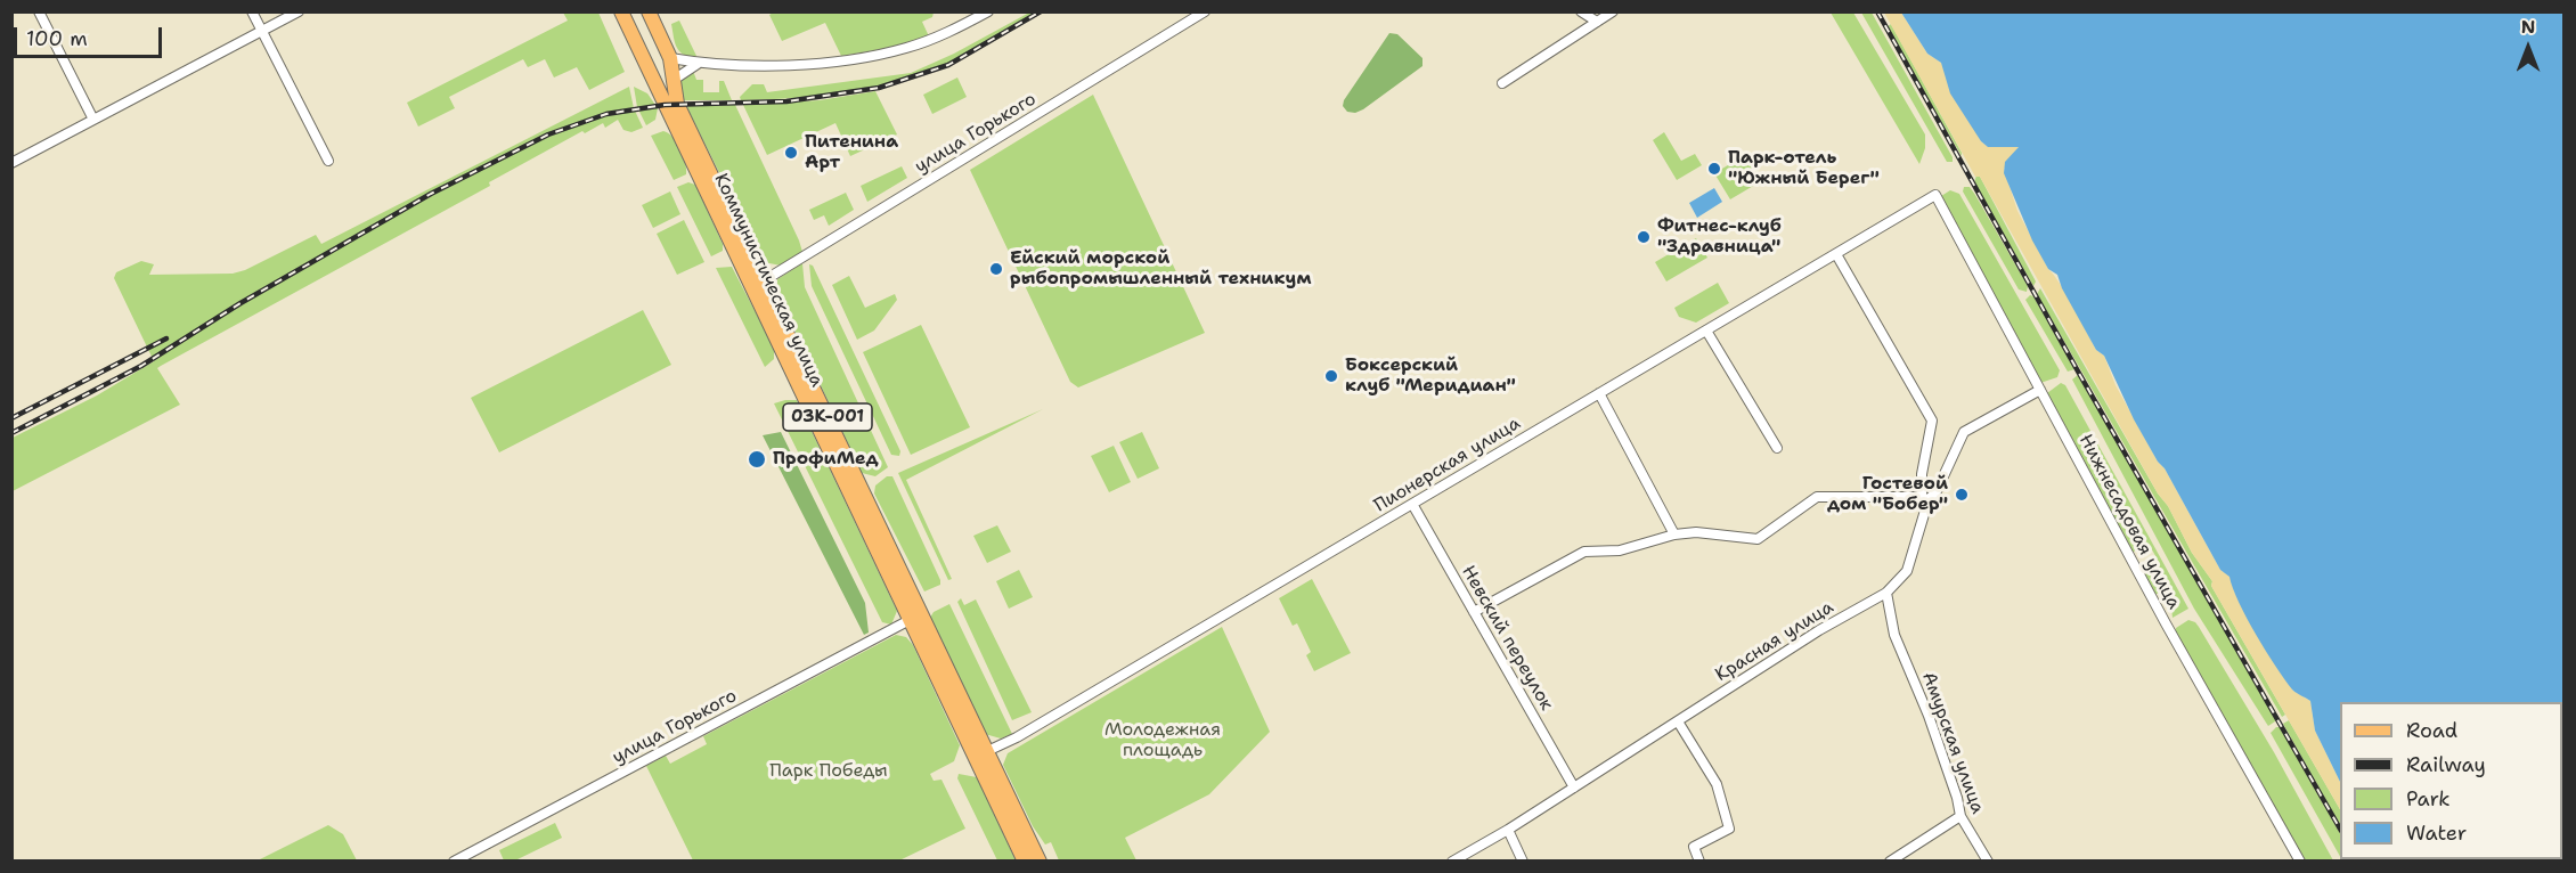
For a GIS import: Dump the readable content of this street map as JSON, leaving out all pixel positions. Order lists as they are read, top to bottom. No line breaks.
{"streets":{"main road":["Коммунистическая улица","03К-001"],"street":["улица Горького","Пионерская улица","Нижнесадовая улица","Невский переулок","Красная улица","Амурская улица"]},"crossings":[["улица Горького","Коммунистическая улица"],["Коммунистическая улица","Пионерская улица"],["Пионерская улица","Нижнесадовая улица"],["Пионерская улица","Невский переулок"],["Нижнесадовая улица","Красная улица"],["Невский переулок","Красная улица"],["Красная улица","Амурская улица"]],"parks":["Молодежная площадь","Парк Победы"],"places":["Питенина Арт","Парк-отель \"Южный Берег\"","Фитнес-клуб \"Здравница\"","Ейский морской рыбопромышленный техникум","Боксерский клуб \"Меридиан\"","ПрофиМед","Гостевой дом \"Бобер\""],"legend":["Road","Railway","Park","Water"],"scale_bar":"100 m","north":"top"}
